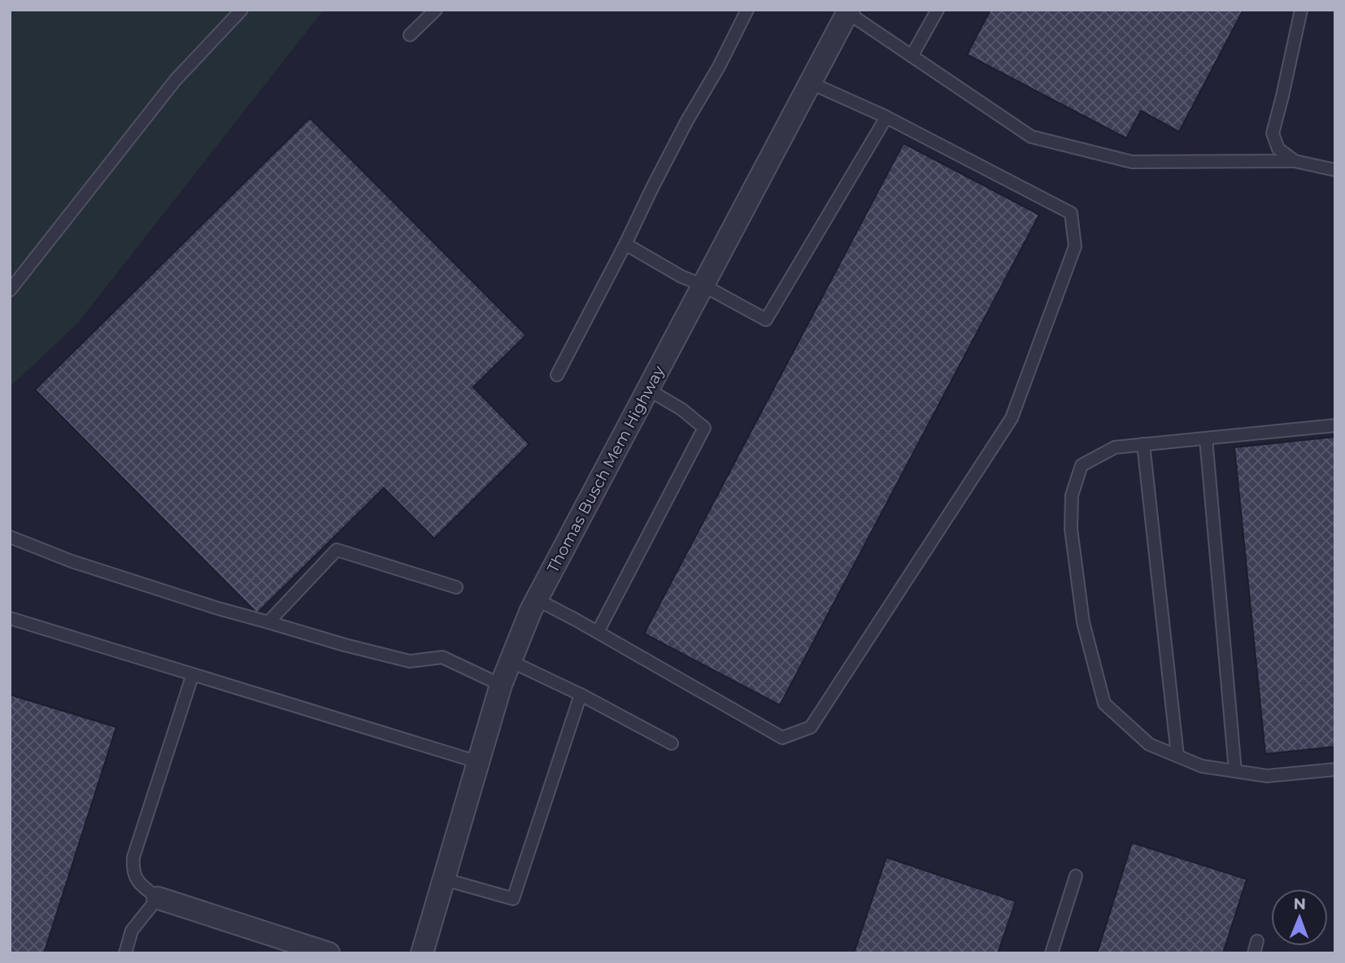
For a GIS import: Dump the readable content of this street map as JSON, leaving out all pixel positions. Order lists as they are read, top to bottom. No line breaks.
{"streets":{"street":["Thomas Busch Mem Highway"]},"north":"top"}
